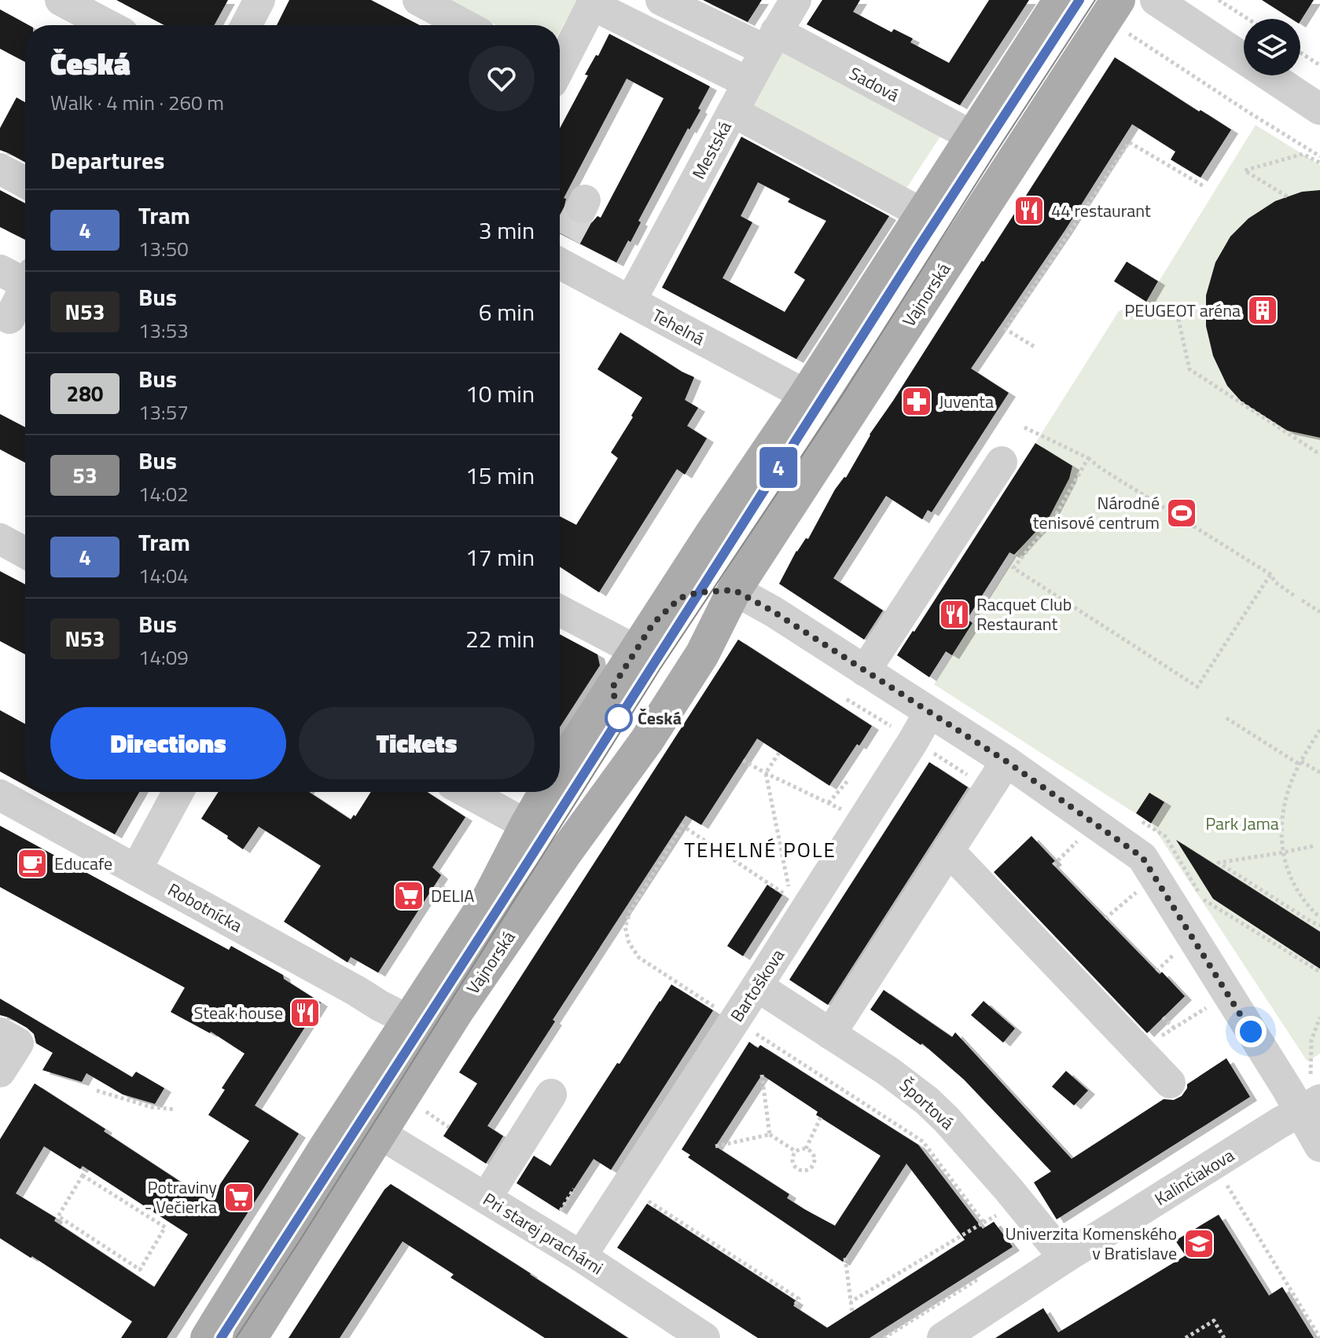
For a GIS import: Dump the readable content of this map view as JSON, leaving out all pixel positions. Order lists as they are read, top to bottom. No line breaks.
{"streets":{"main road":["Vajnorská"],"street":["Sadová","Mestská","Tehelná","Robotnícka","Bartoškova","Športová","Kalinčiakova","Pri starej prachárni"]},"crossings":[["Sadová","Mestská"],["Sadová","Vajnorská"],["Mestská","Tehelná"],["Vajnorská","Tehelná"],["Vajnorská","Robotnícka"],["Vajnorská","Pri starej prachárni"],["Bartoškova","Športová"],["Bartoškova","Pri starej prachárni"],["Športová","Kalinčiakova"]],"districts":["TEHELNÉ POLE"],"parks":["Park Jama"],"places":{"restaurant":["44 restaurant","Racquet Club Restaurant","Steak house"],"building":["PEUGEOT aréna"],"pharmacy":["Juventa"],"sports":["Národné tenisové centrum"],"other":["Česká"],"cafe":["Educafe"],"supermarket":["DELIA","Potraviny - Večierka"],"school or university":["Univerzita Komenského v Bratislave"]},"lines":["tram line 4"],"page":{"on_map":"4","heading":[["Česká","Walk · 4 min · 260 m"],"Departures"],"list":[{"mark":"4","name":"Tram","note":"13:50","value":"3 min"},{"mark":"N53","name":"Bus","note":"13:53","value":"6 min"},{"mark":"280","name":"Bus","note":"13:57","value":"10 min"},{"mark":"53","name":"Bus","note":"14:02","value":"15 min"},{"mark":"4","name":"Tram","note":"14:04","value":"17 min"},{"mark":"N53","name":"Bus","note":"14:09","value":"22 min"}],"buttons":["Directions","Tickets"]}}
